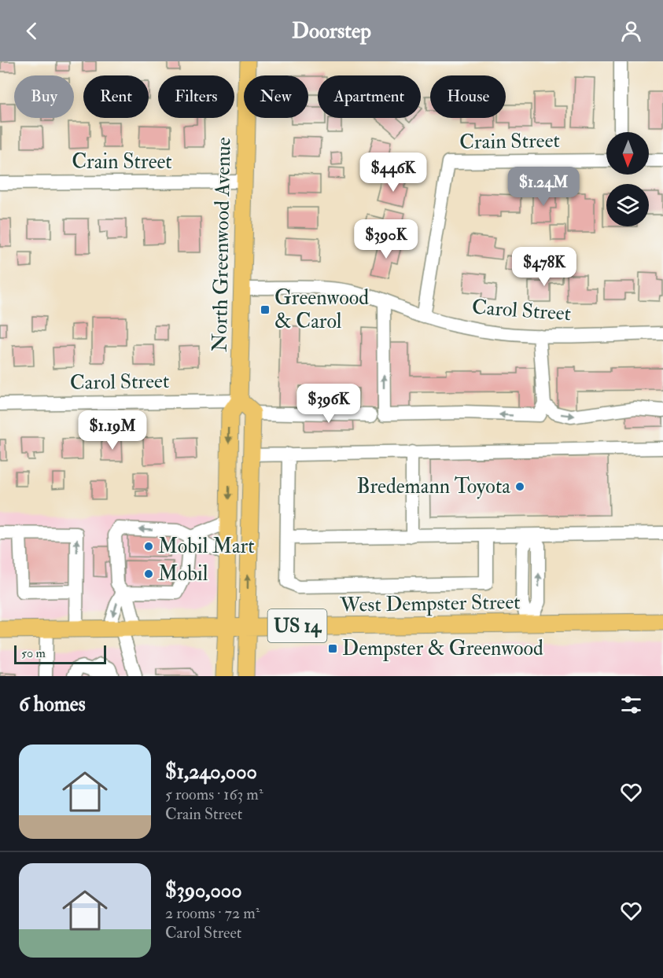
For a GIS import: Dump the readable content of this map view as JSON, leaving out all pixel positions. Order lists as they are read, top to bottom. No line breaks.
{"streets":{"main road":["North Greenwood Avenue","West Dempster Street","US 14"],"street":["Crain Street","Carol Street"]},"crossings":[["Crain Street","North Greenwood Avenue"],["Crain Street","Carol Street"],["North Greenwood Avenue","Carol Street"],["North Greenwood Avenue","West Dempster Street"]],"places":{"transit":["Greenwood & Carol","Dempster & Greenwood"],"other":["Bredemann Toyota","Mobil Mart","Mobil"]},"scale_bar":"50 m","north":"bottom","page":{"header":"Doorstep","chip":["Buy","Rent","Filters","New","Apartment","House"],"price":["$446K","$1.24M","$390K","$478K","$396K","$1.19M"],"scale":"50 m","heading":"6 homes","list":[{"name":"$1,240,000","note":"5 rooms · 163 m² · Crain Street"},{"name":"$390,000","note":"2 rooms · 72 m² · Carol Street"}]}}
